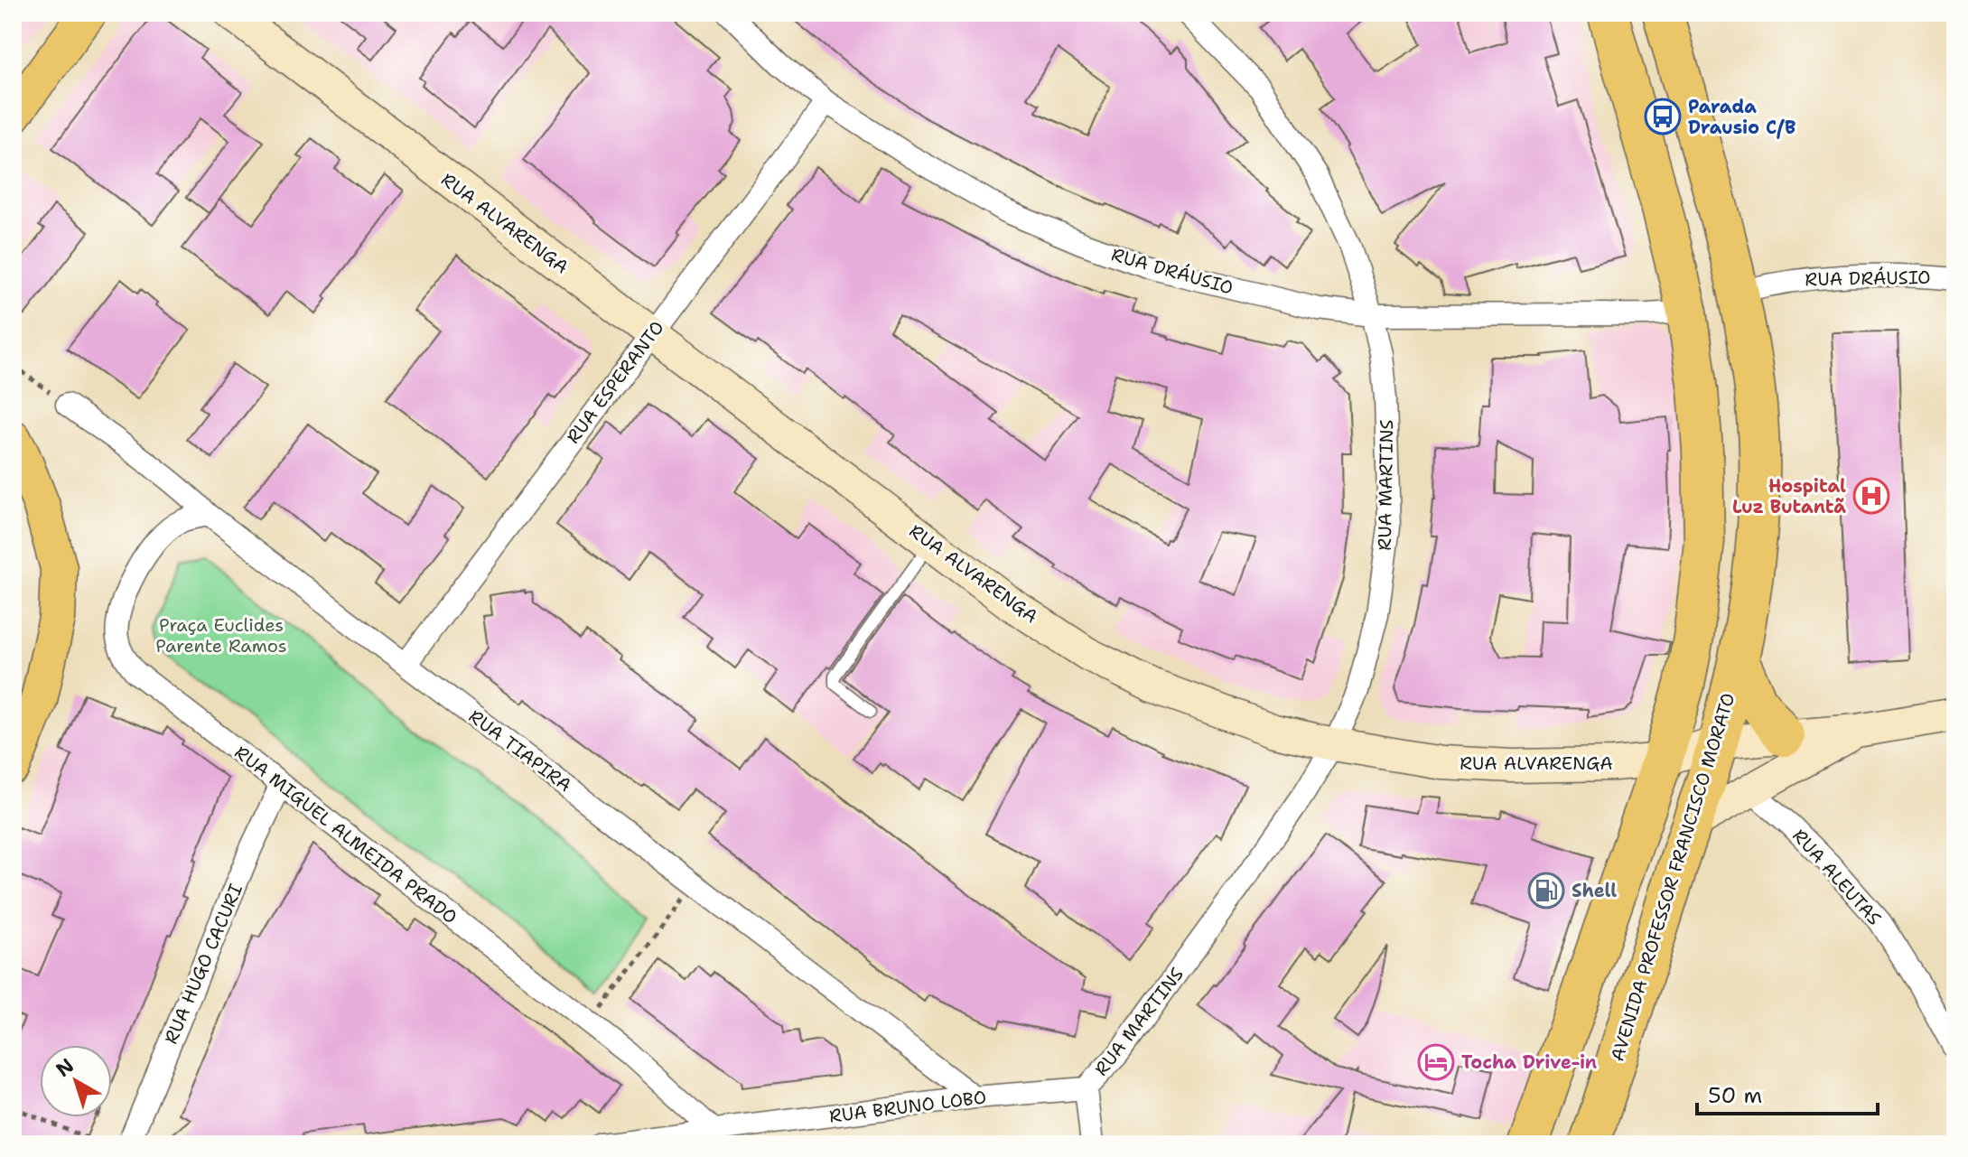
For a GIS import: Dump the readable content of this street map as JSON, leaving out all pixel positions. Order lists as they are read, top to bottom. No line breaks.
{"streets":{"highway":["AVENIDA PROFESSOR FRANCISCO MORATO"],"street":["RUA ALVARENGA","RUA DRÁUSIO","RUA ESPERANTO","RUA MARTINS","RUA TIAPIRA","RUA MIGUEL ALMEIDA PRADO","RUA ALEUTAS","RUA HUGO CACURI","RUA BRUNO LOBO"]},"crossings":[["RUA ALVARENGA","RUA ESPERANTO"],["RUA ALVARENGA","RUA MARTINS"],["RUA ALVARENGA","AVENIDA PROFESSOR FRANCISCO MORATO"],["RUA ALVARENGA","RUA ALEUTAS"],["RUA DRÁUSIO","RUA ESPERANTO"],["RUA DRÁUSIO","RUA MARTINS"],["RUA DRÁUSIO","AVENIDA PROFESSOR FRANCISCO MORATO"],["RUA ESPERANTO","RUA TIAPIRA"],["RUA MARTINS","RUA BRUNO LOBO"],["RUA TIAPIRA","RUA MIGUEL ALMEIDA PRADO"],["RUA TIAPIRA","RUA BRUNO LOBO"],["RUA MIGUEL ALMEIDA PRADO","RUA HUGO CACURI"],["RUA MIGUEL ALMEIDA PRADO","RUA BRUNO LOBO"]],"parks":["Praça Euclides Parente Ramos"],"places":{"bus stop":["Parada Drausio C/B"],"hospital":["Hospital Luz Butantã"],"fuel station":["Shell"],"hotel":["Tocha Drive-in"]},"scale_bar":"50 m","north":"top left"}
